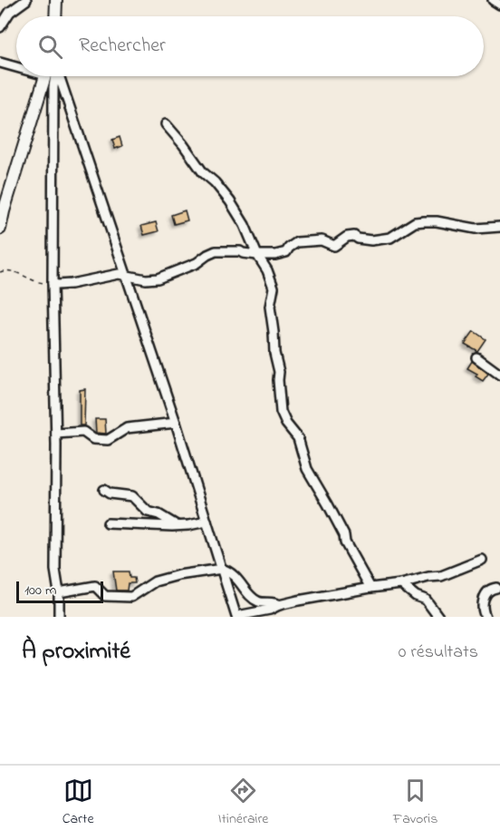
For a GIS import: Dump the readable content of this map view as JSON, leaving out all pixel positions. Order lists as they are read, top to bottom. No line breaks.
{"scale_bar":"100 m","page":{"search":"Rechercher","scale":"100 m","heading":["À proximité","0 résultats"],"nav":["Carte","Itinéraire","Favoris"]}}
